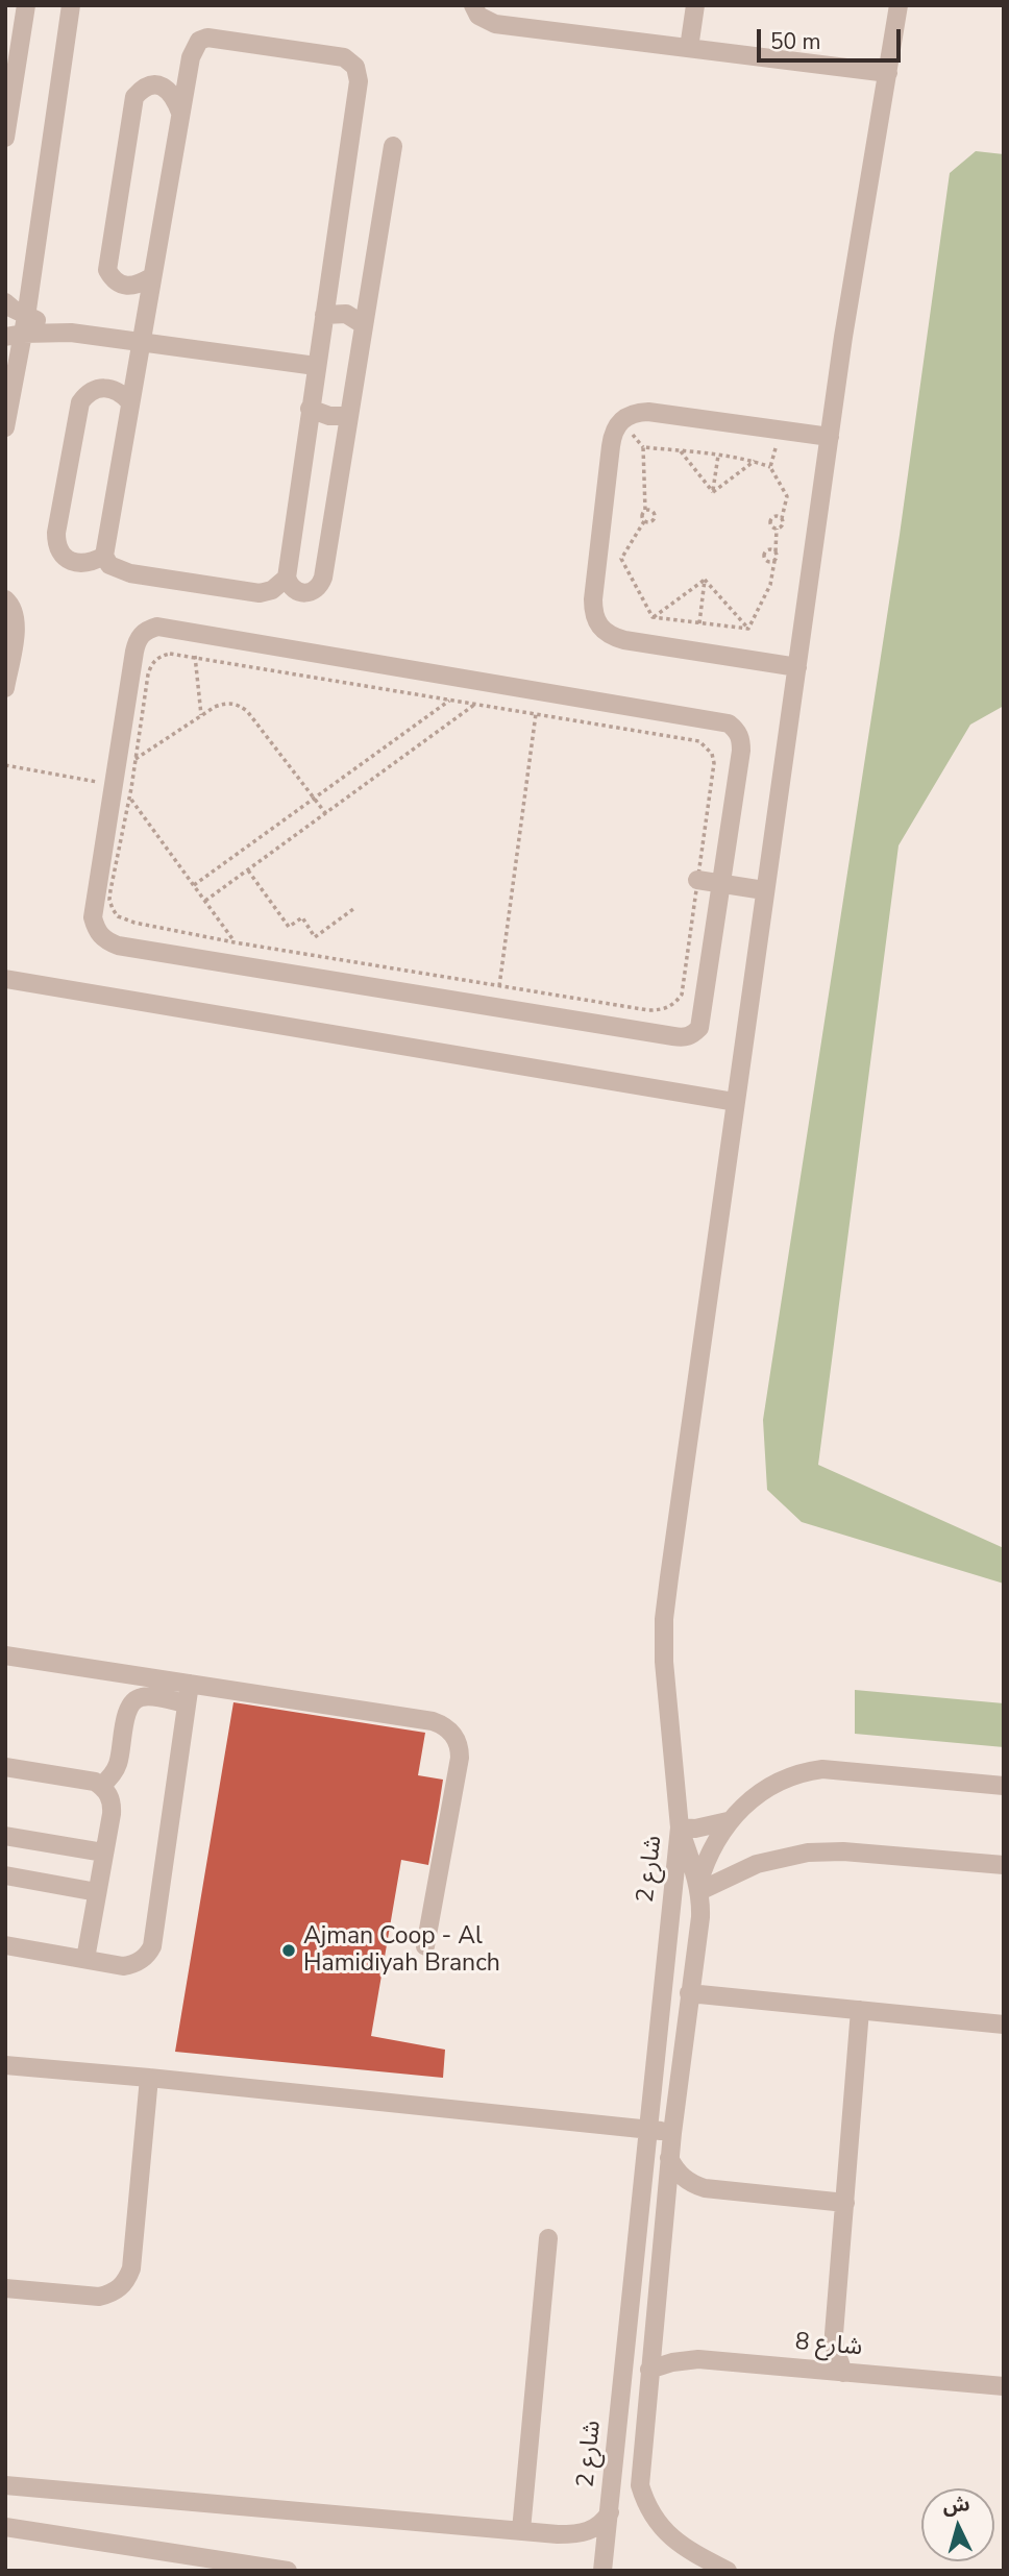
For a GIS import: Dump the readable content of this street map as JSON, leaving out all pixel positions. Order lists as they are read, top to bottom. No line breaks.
{"streets":{"street":["شارع 2","شارع 8"]},"crossings":[["شارع 2","شارع 8"]],"places":["Ajman Coop - Al Hamidiyah Branch"],"scale_bar":"50 m","north":"top"}
